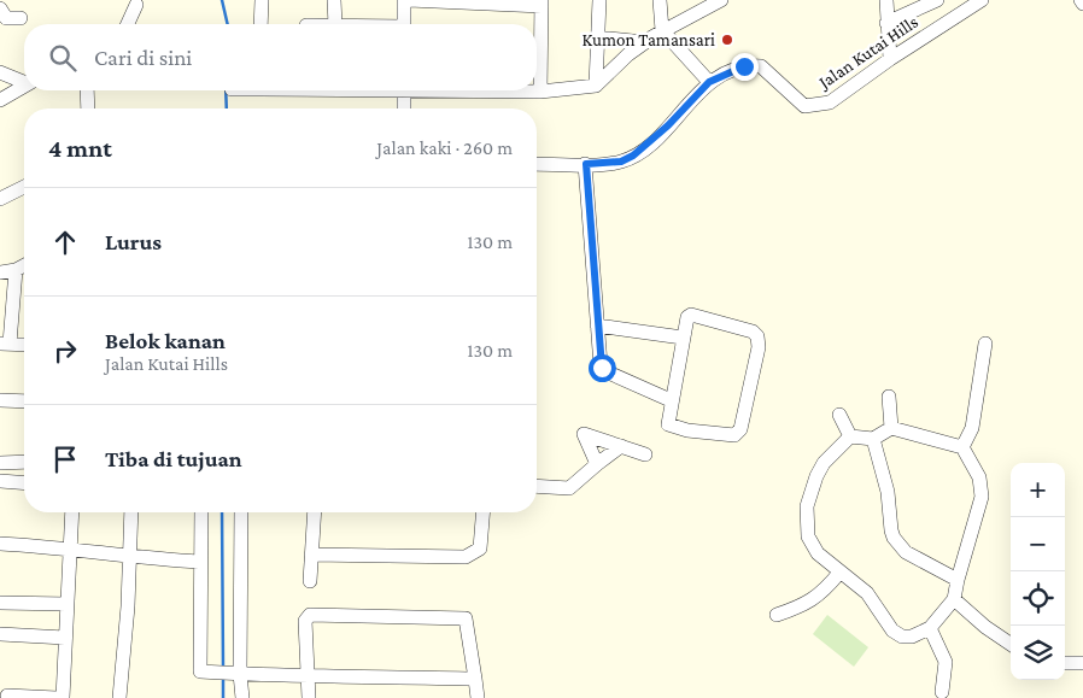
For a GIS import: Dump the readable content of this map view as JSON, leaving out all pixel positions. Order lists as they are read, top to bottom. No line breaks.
{"streets":{"street":["Jalan Kutai Hills"]},"places":["Kumon Tamansari"],"page":{"search":"Cari di sini","heading":["4 mnt","Jalan kaki · 260 m"],"list":[["Lurus","130 m"],["Belok kanan","Jalan Kutai Hills","130 m"],"Tiba di tujuan"],"map_buttons":["+","−"]}}
